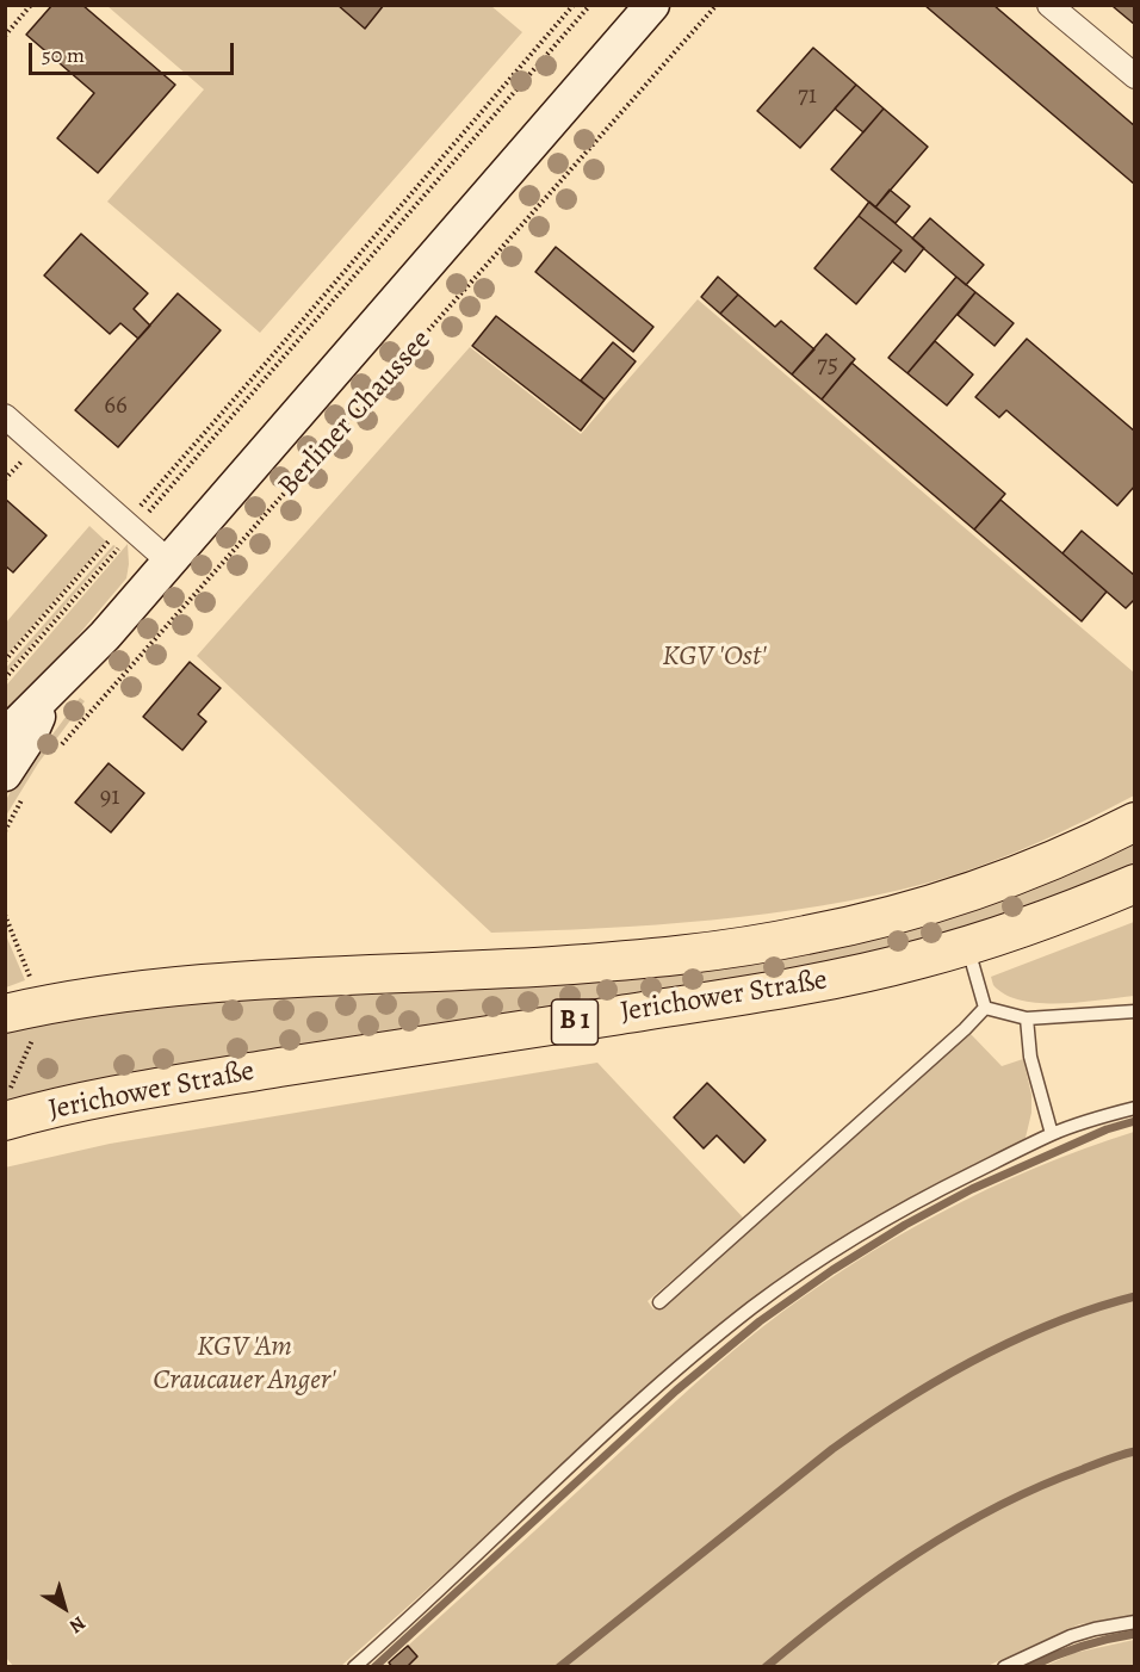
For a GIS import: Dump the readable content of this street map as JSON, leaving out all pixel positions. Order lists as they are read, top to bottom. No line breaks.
{"streets":{"main road":["Berliner Chaussee","Jerichower Straße","B 1"]},"parks":["KGV 'Ost'","KGV 'Am Craucauer Anger'"],"house_numbers":["71","75","66","91"],"scale_bar":"50 m","north":"bottom right"}
